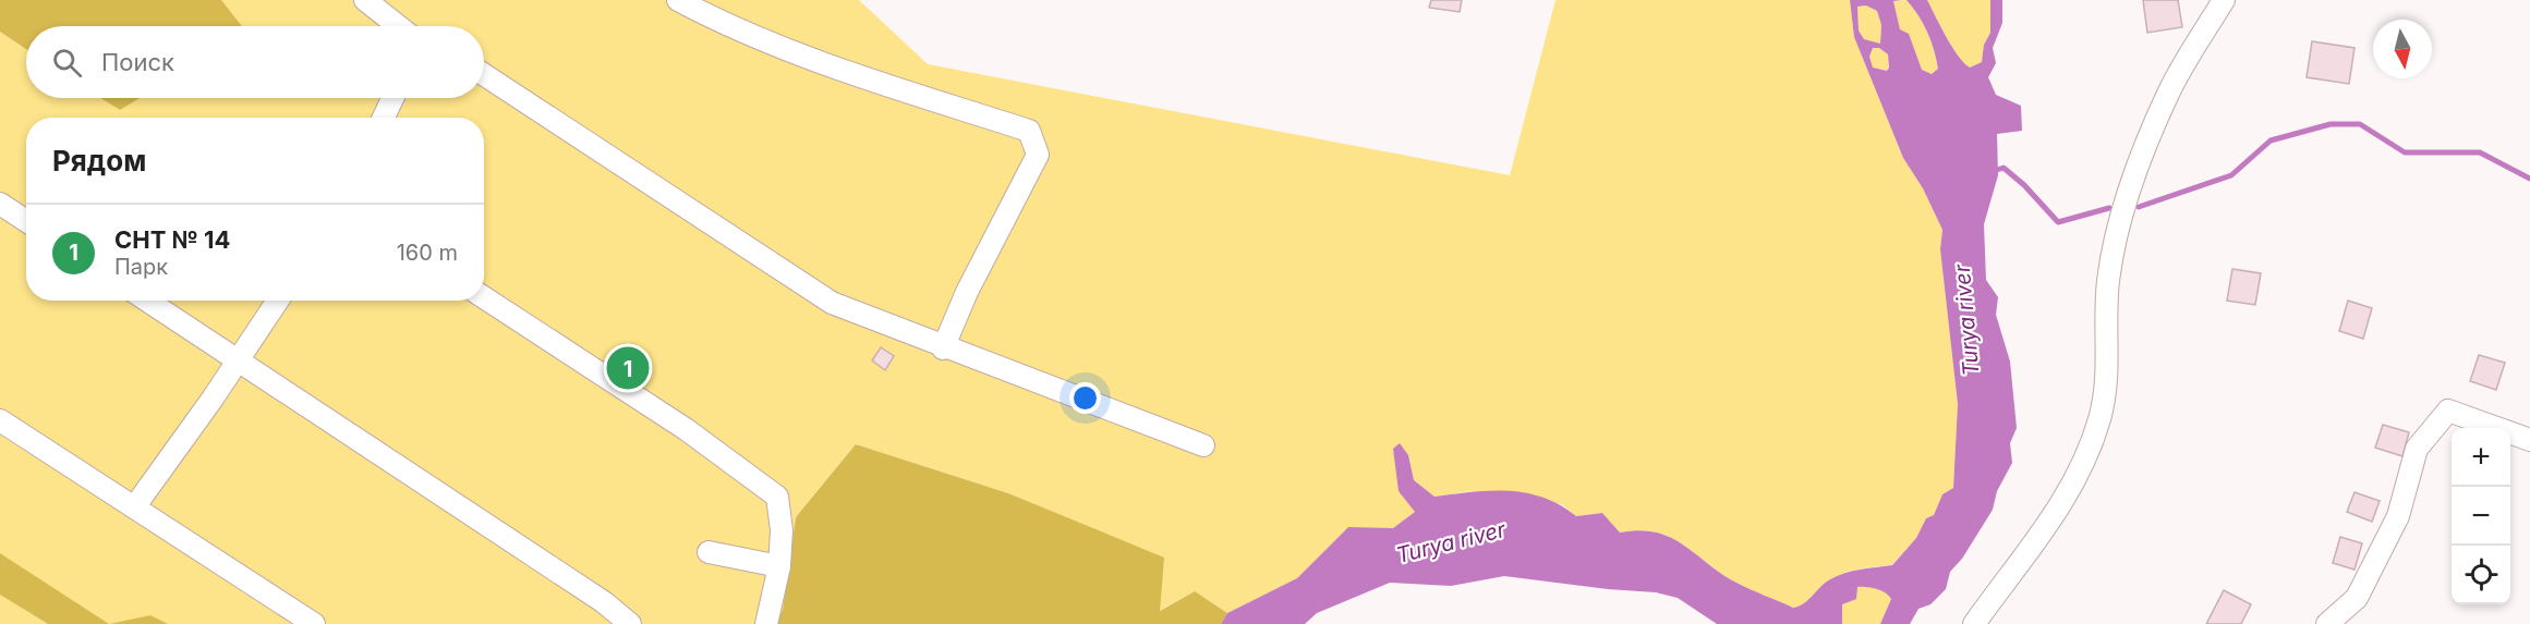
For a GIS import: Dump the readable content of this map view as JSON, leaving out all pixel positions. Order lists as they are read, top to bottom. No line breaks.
{"water":["Turya river"],"north":"bottom","page":{"search":"Поиск","heading":"Рядом","list":[{"mark":"1","name":"СНТ № 14","note":"Парк","value":"160 m"}],"pins":"1","map_buttons":["+","−"]}}
